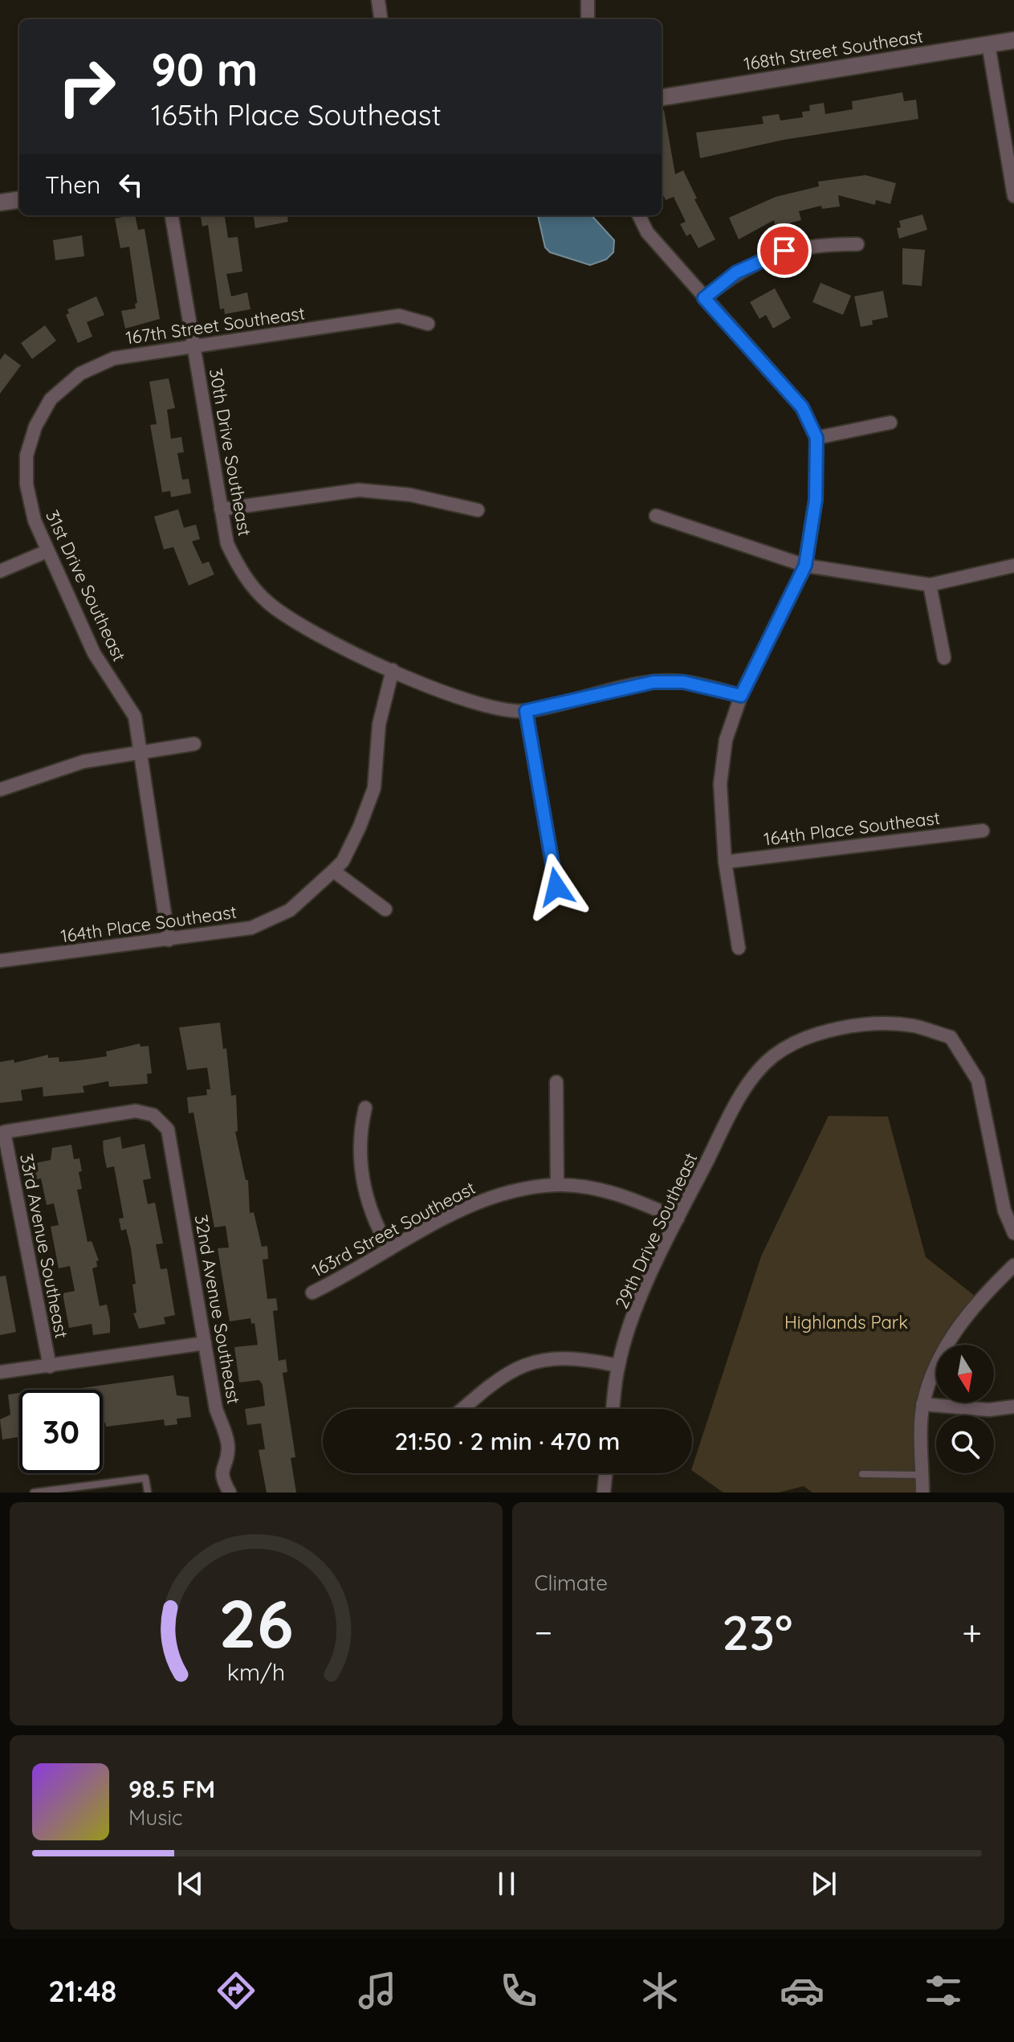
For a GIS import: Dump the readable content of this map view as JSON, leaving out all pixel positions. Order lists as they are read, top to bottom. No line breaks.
{"streets":{"street":["168th Street Southeast","167th Street Southeast","30th Drive Southeast","31st Drive Southeast","164th Place Southeast","163rd Street Southeast","29th Drive Southeast","33rd Avenue Southeast","32nd Avenue Southeast"]},"crossings":[["167th Street Southeast","30th Drive Southeast"],["167th Street Southeast","31st Drive Southeast"],["31st Drive Southeast","164th Place Southeast"],["163rd Street Southeast","29th Drive Southeast"],["33rd Avenue Southeast","32nd Avenue Southeast"]],"parks":["Highlands Park"],"north":"bottom","page":{"turn":["90 m","165th Place Southeast"],"then":"Then","limit":"30","trip":"21:50 · 2 min · 470 m","tile":"Climate","heat":["−","23°","+"],"song":["98.5 FM","Music"],"tabs":"21:48","gauge":["26","km/h"]}}
